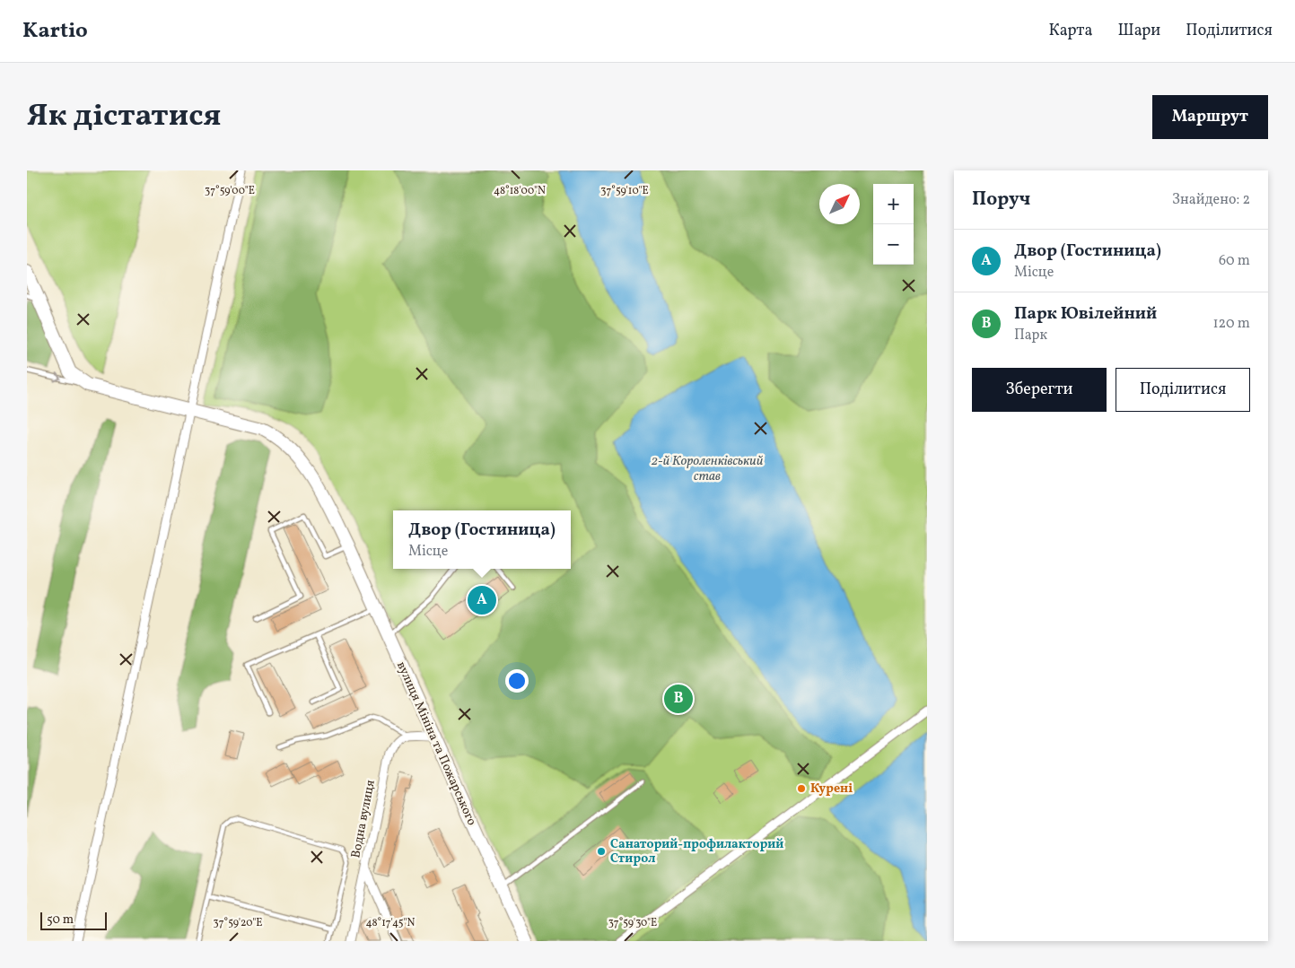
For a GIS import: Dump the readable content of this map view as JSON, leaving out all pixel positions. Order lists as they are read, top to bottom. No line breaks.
{"streets":{"street":["вулиця Мініна та Пожарського","Водна вулиця"]},"water":["2-й Короленківський став"],"places":["Курені","Санаторий-профилакторий Стирол"],"scale_bar":"50 m","north":"top right","page":{"header":"Kartio","nav":["Карта","Шари","Поділитися"],"title":"Як дістатися","buttons":["Маршрут",["Зберегти","Поділитися"]],"heading":["Поруч","Знайдено: 2"],"map_buttons":["+","−"],"list":[{"mark":"A","name":"Двор (Гостиница)","note":"Місце","value":"60 m"},{"mark":"B","name":"Парк Ювілейний","note":"Парк","value":"120 m"}],"popup":["Двор (Гостиница)","Місце"],"pins":["A","B"],"scale":"50 m"},"coordinates":["37°59'00\"E","37°59'10\"E","48°18'00\"N","48°17'45\"N","37°59'20\"E","37°59'30\"E"]}
